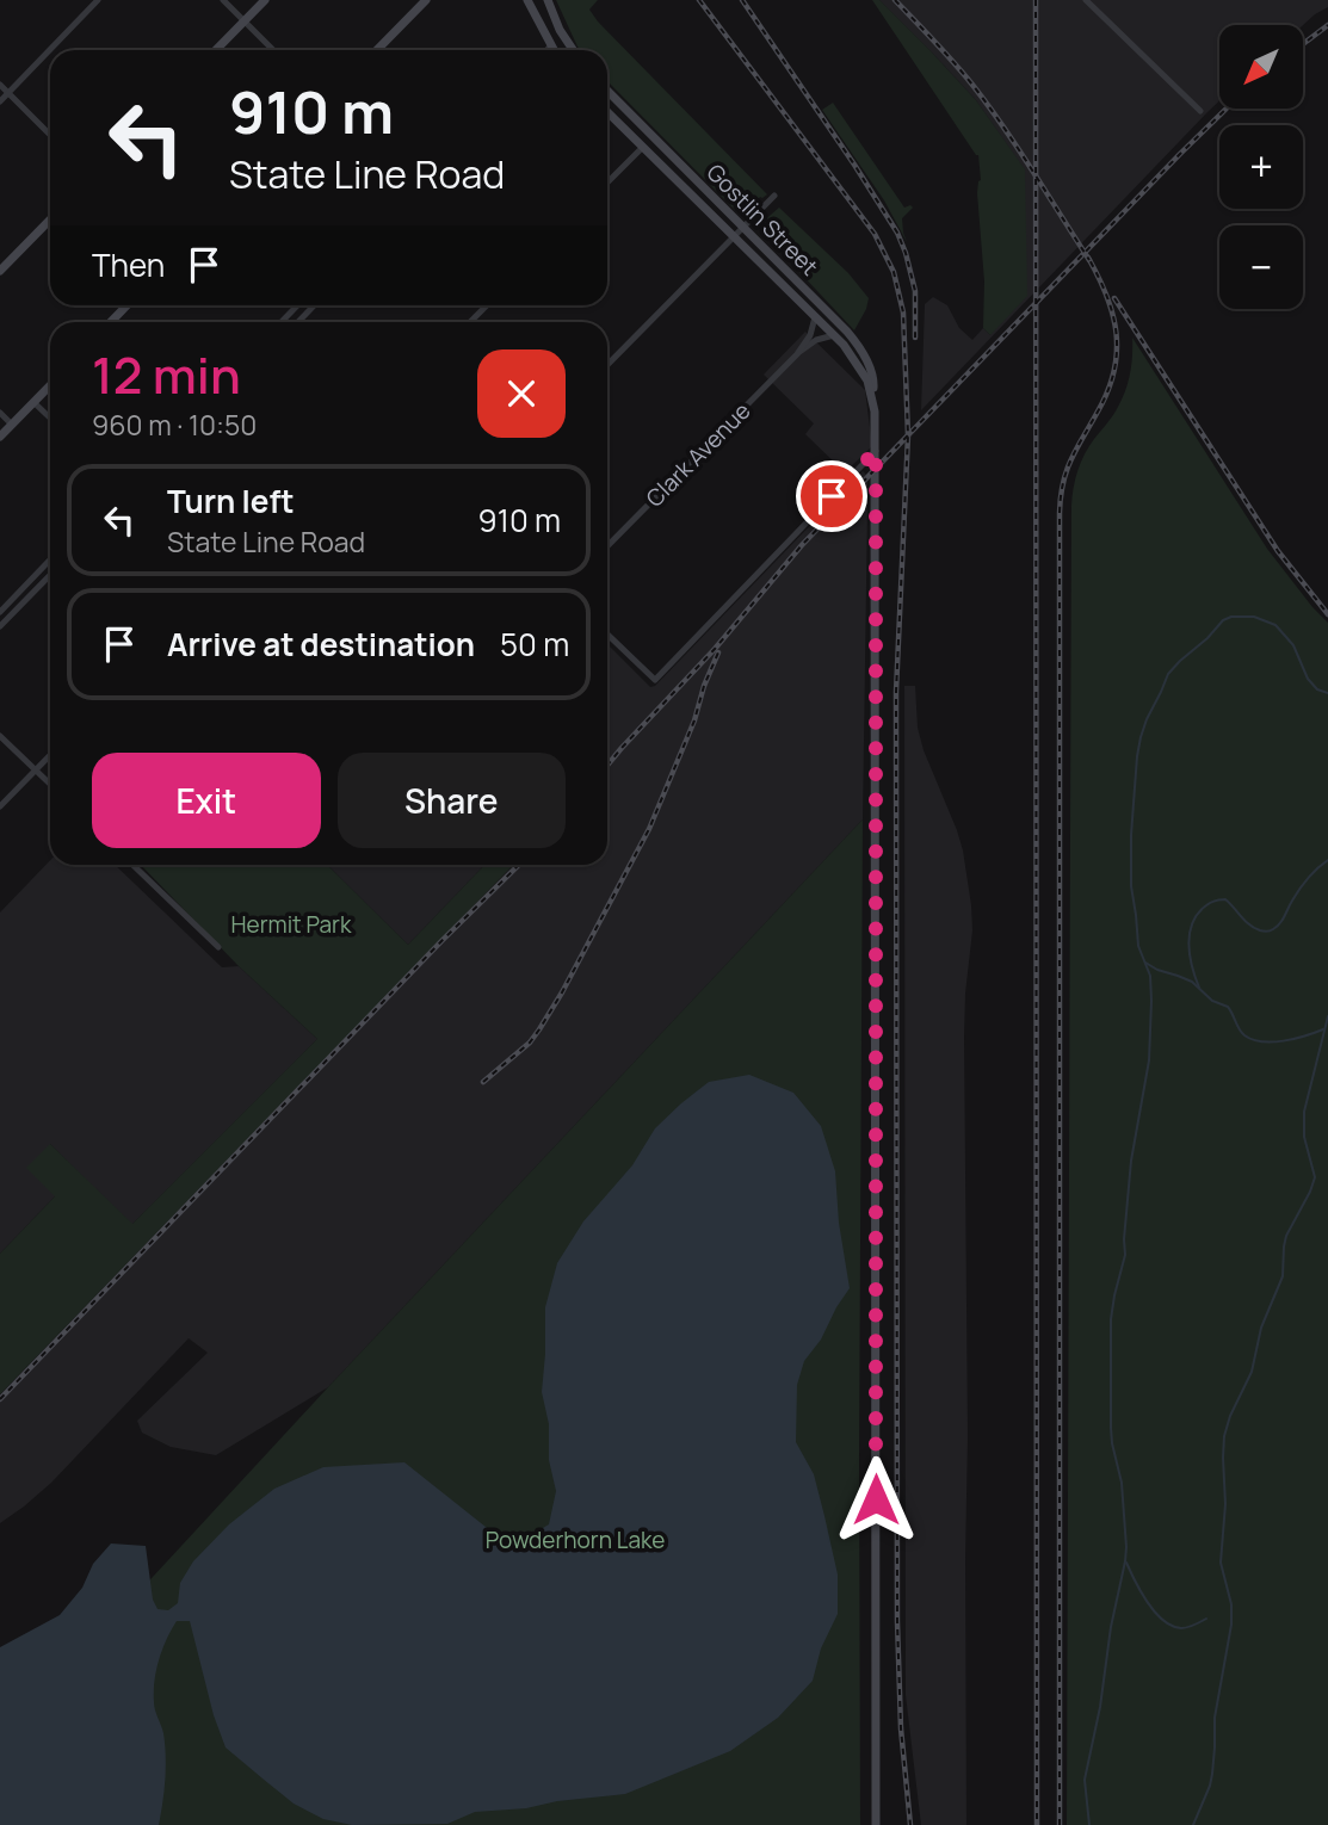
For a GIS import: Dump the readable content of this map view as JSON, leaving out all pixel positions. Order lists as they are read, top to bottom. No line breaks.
{"streets":{"main road":["Gostlin Street"],"street":["Clark Avenue"]},"crossings":[["Gostlin Street","Clark Avenue"]],"parks":["Hermit Park","Powderhorn Lake"],"north":"bottom left","page":{"map_buttons":["+","−"],"turn":["910 m","State Line Road"],"then":"Then","heading":["12 min","960 m · 10:50"],"list":[{"name":"Turn left","note":"State Line Road","value":"910 m"},{"name":"Arrive at destination","value":"50 m"}],"buttons":["Exit","Share"]}}
